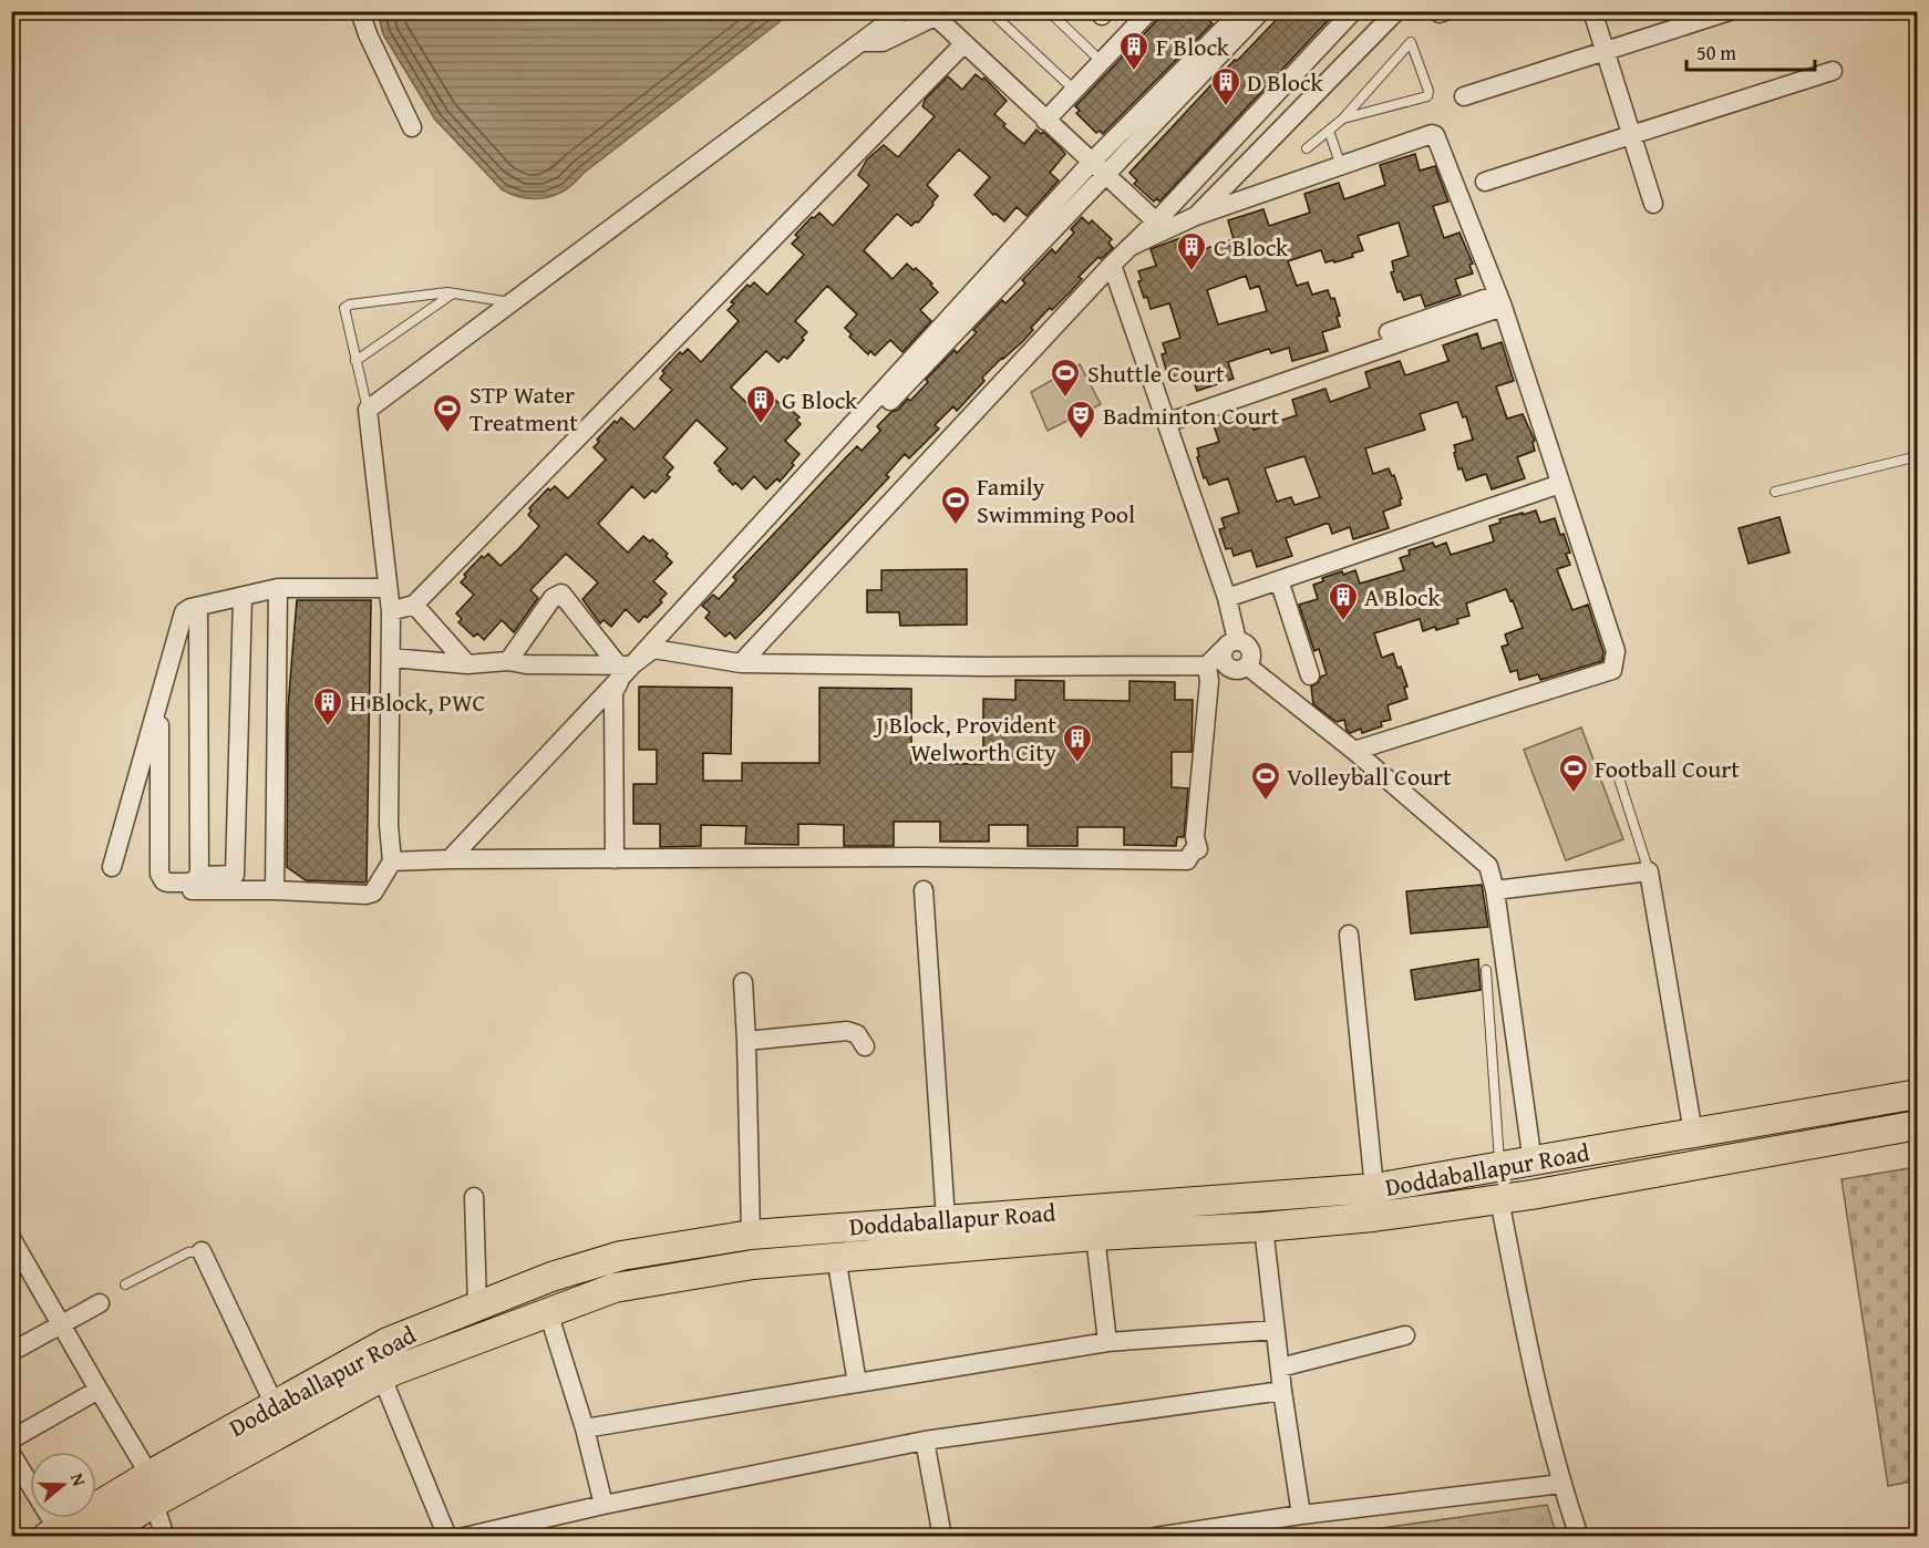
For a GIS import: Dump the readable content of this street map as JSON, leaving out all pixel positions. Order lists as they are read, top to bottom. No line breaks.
{"streets":{"main road":["Doddaballapur Road"]},"places":{"building":["F Block","D Block","C Block","G Block","A Block","H Block, PWC","J Block, Provident Welworth City"],"sports":["Shuttle Court","STP Water Treatment","Family Swimming Pool","Football Court","Volleyball Court"],"theatre":["Badminton Court"]},"scale_bar":"50 m","north":"right"}
